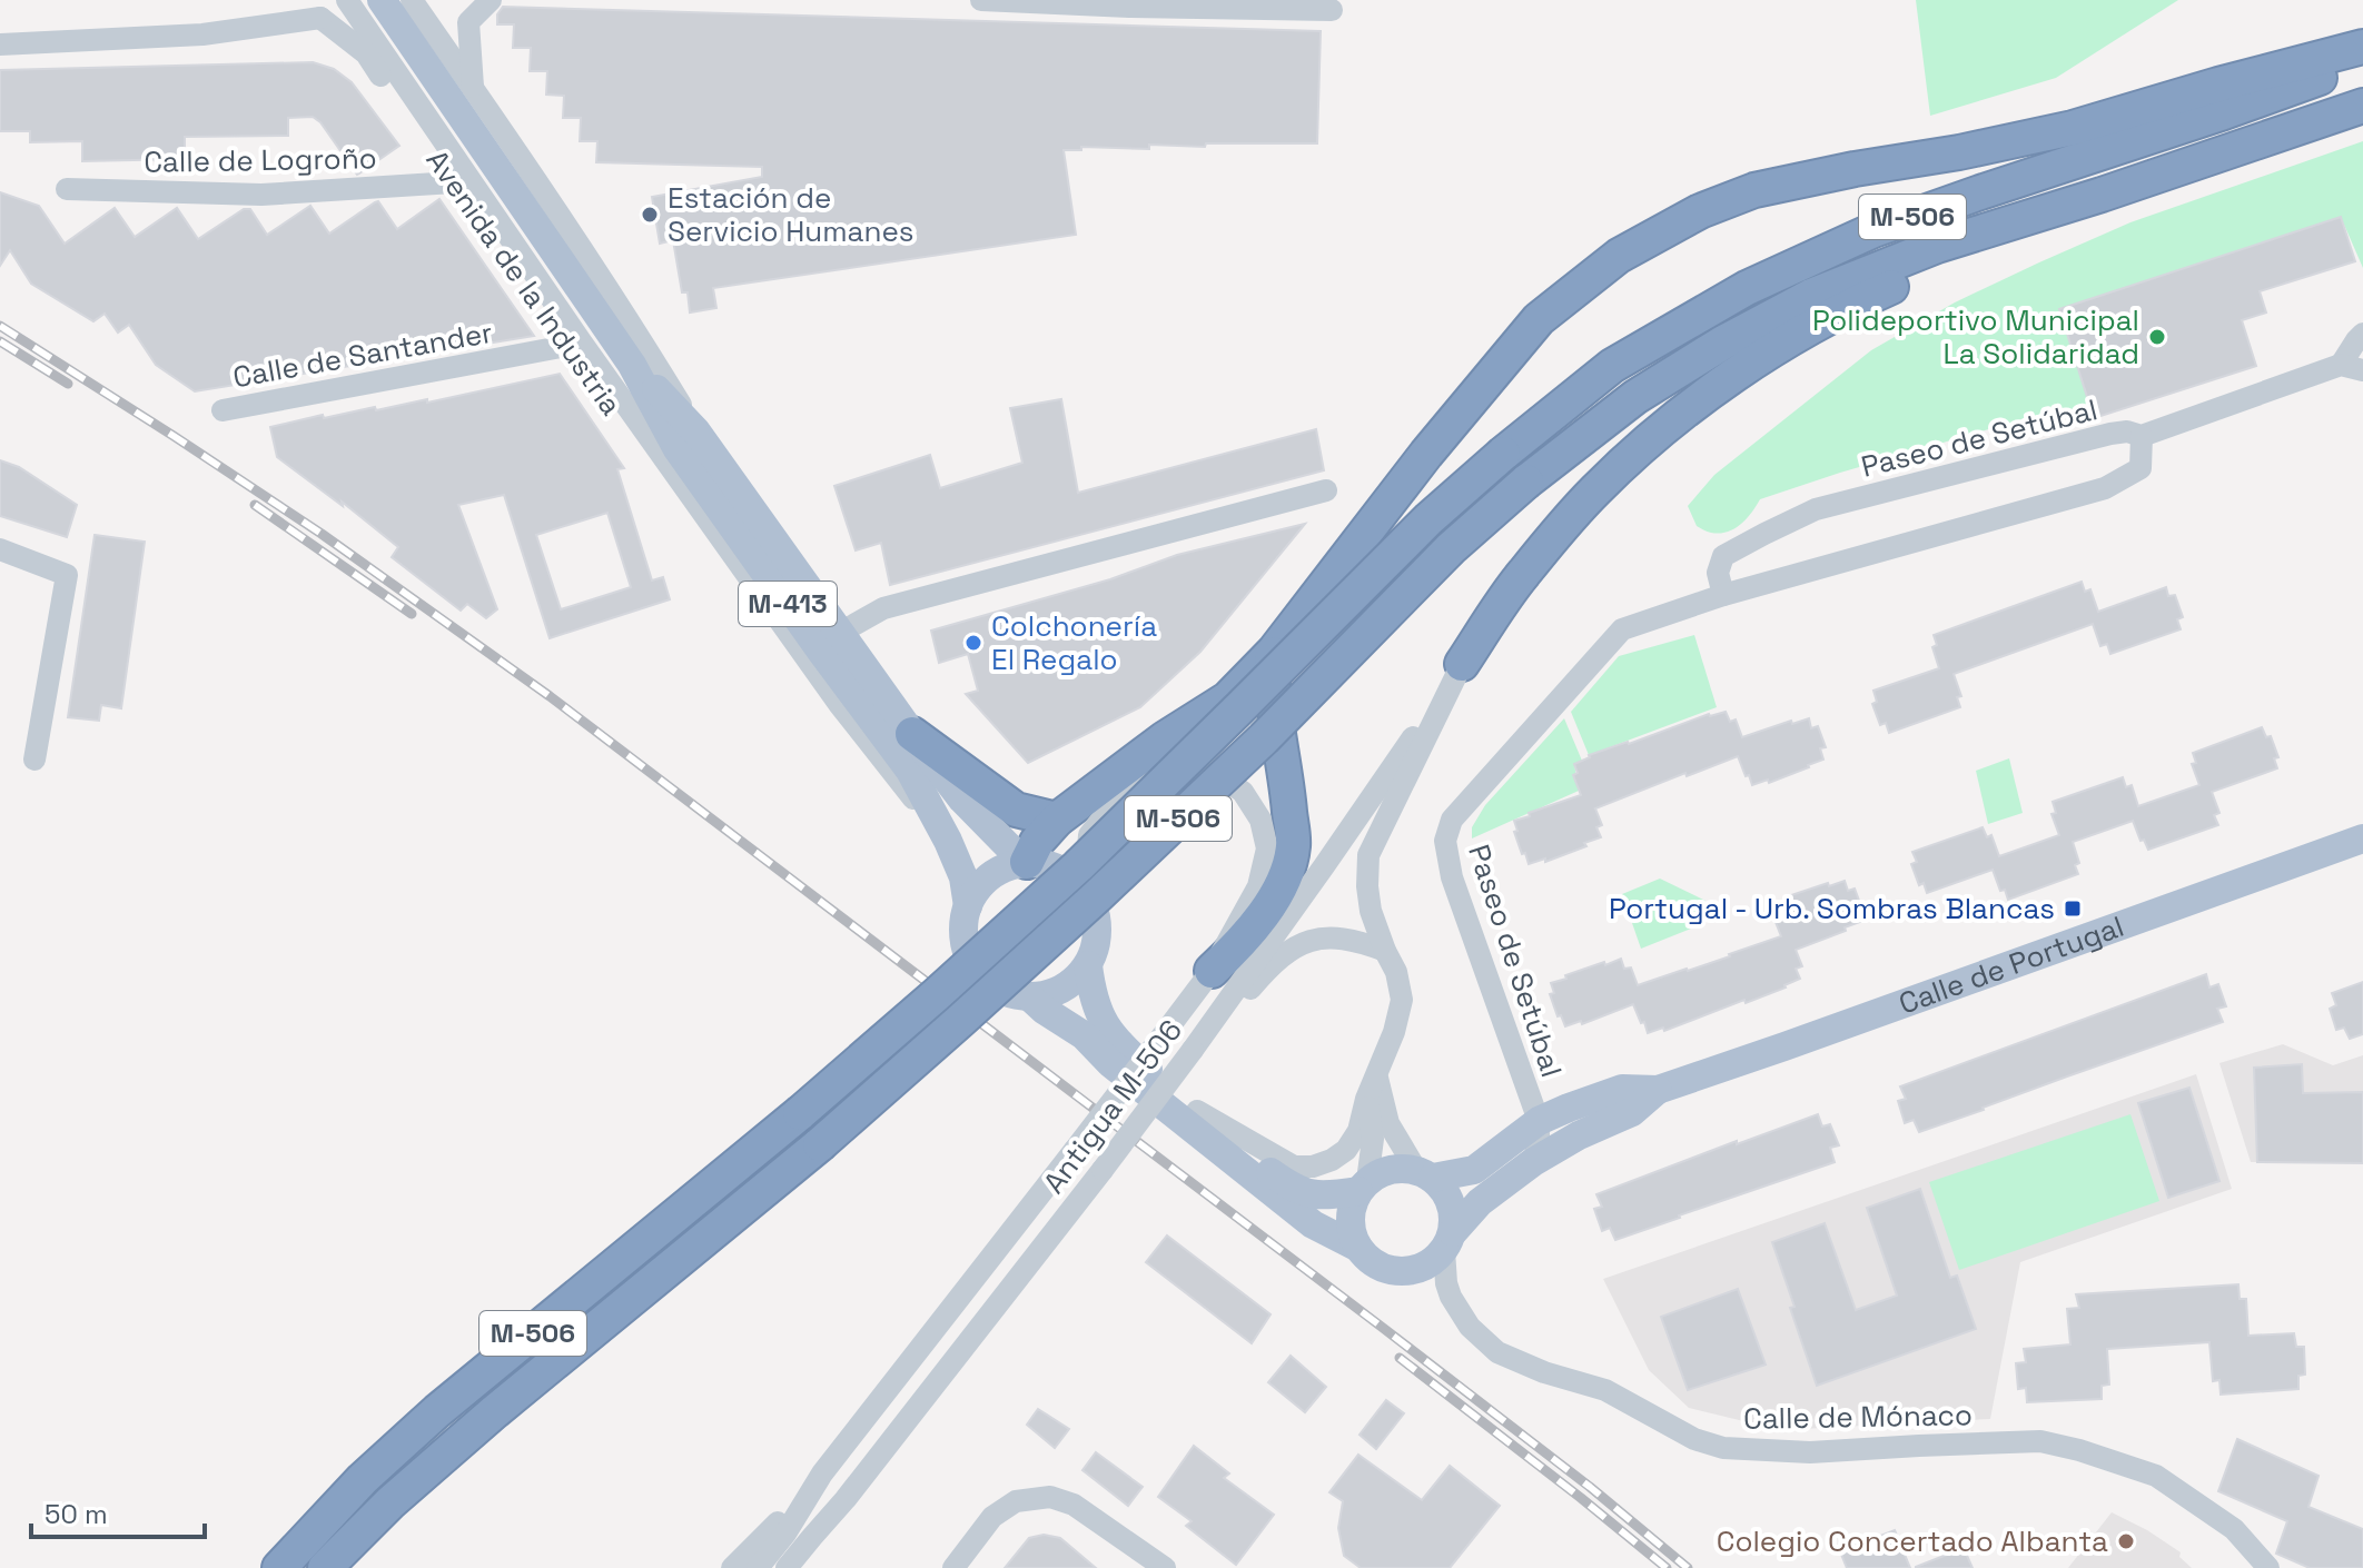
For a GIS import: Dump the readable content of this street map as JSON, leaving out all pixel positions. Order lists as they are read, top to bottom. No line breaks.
{"streets":{"highway":["M-506"],"main road":["Avenida de la Industria","M-413","Calle de Portugal"],"street":["Calle de Logroño","Calle de Santander","Paseo de Setúbal","Antigua M-506","Calle de Mónaco"]},"crossings":[["Calle de Logroño","Avenida de la Industria"],["Avenida de la Industria","Calle de Santander"],["Avenida de la Industria","M-413"],["Paseo de Setúbal","Calle de Portugal"],["M-413","Calle de Portugal"],["M-413","Antigua M-506"],["M-413","Calle de Mónaco"],["Calle de Portugal","Calle de Mónaco"]],"places":{"other":["Estación de Servicio Humanes","Polideportivo Municipal La Solidaridad","Colchonería El Regalo","Colegio Concertado Albanta"],"transit":["Portugal - Urb. Sombras Blancas"]},"scale_bar":"50 m"}
